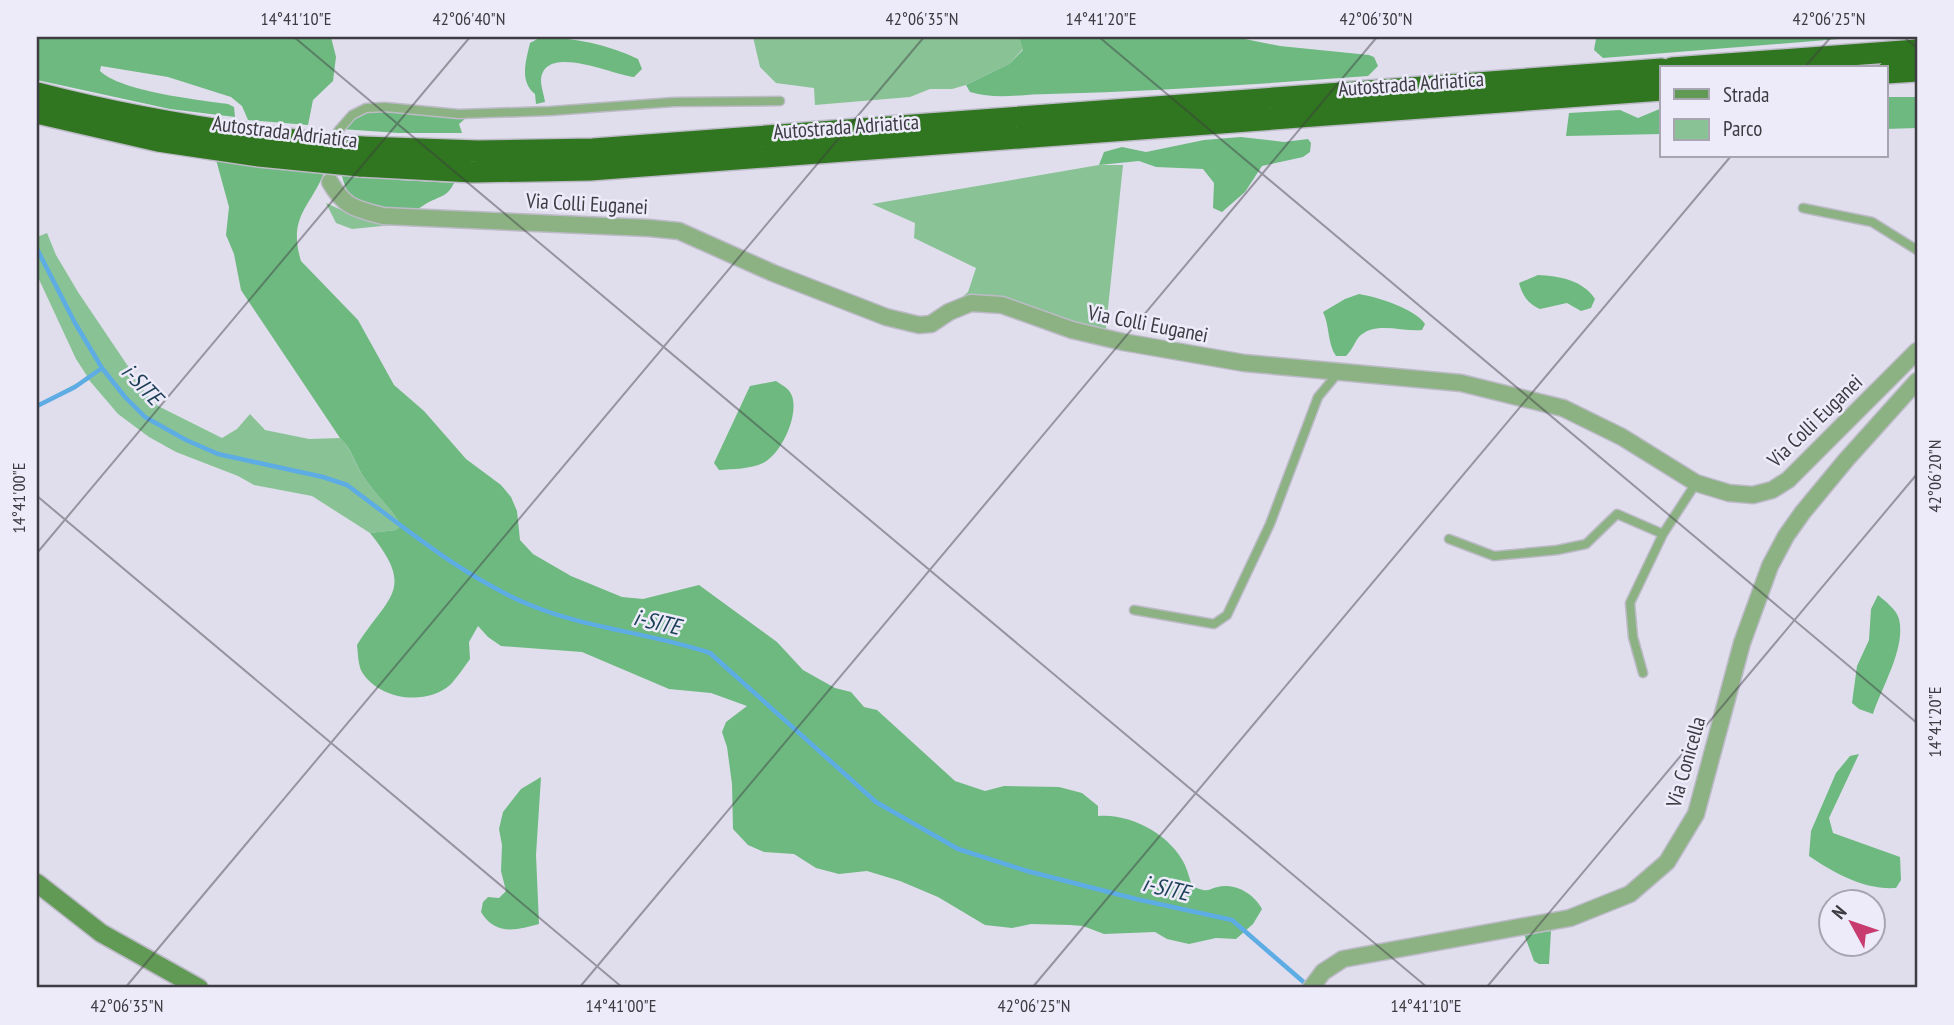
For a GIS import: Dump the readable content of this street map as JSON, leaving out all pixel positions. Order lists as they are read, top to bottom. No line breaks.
{"streets":{"highway":["Autostrada Adriatica"],"street":["Via Colli Euganei","Via Conicella"]},"water":["i-SITE"],"legend":["Strada","Parco"],"north":"top left","coordinates":["14°41'10\"E","42°06'40\"N","42°06'35\"N","14°41'20\"E","42°06'30\"N","42°06'25\"N","42°06'20\"N","14°41'00\"E"]}
